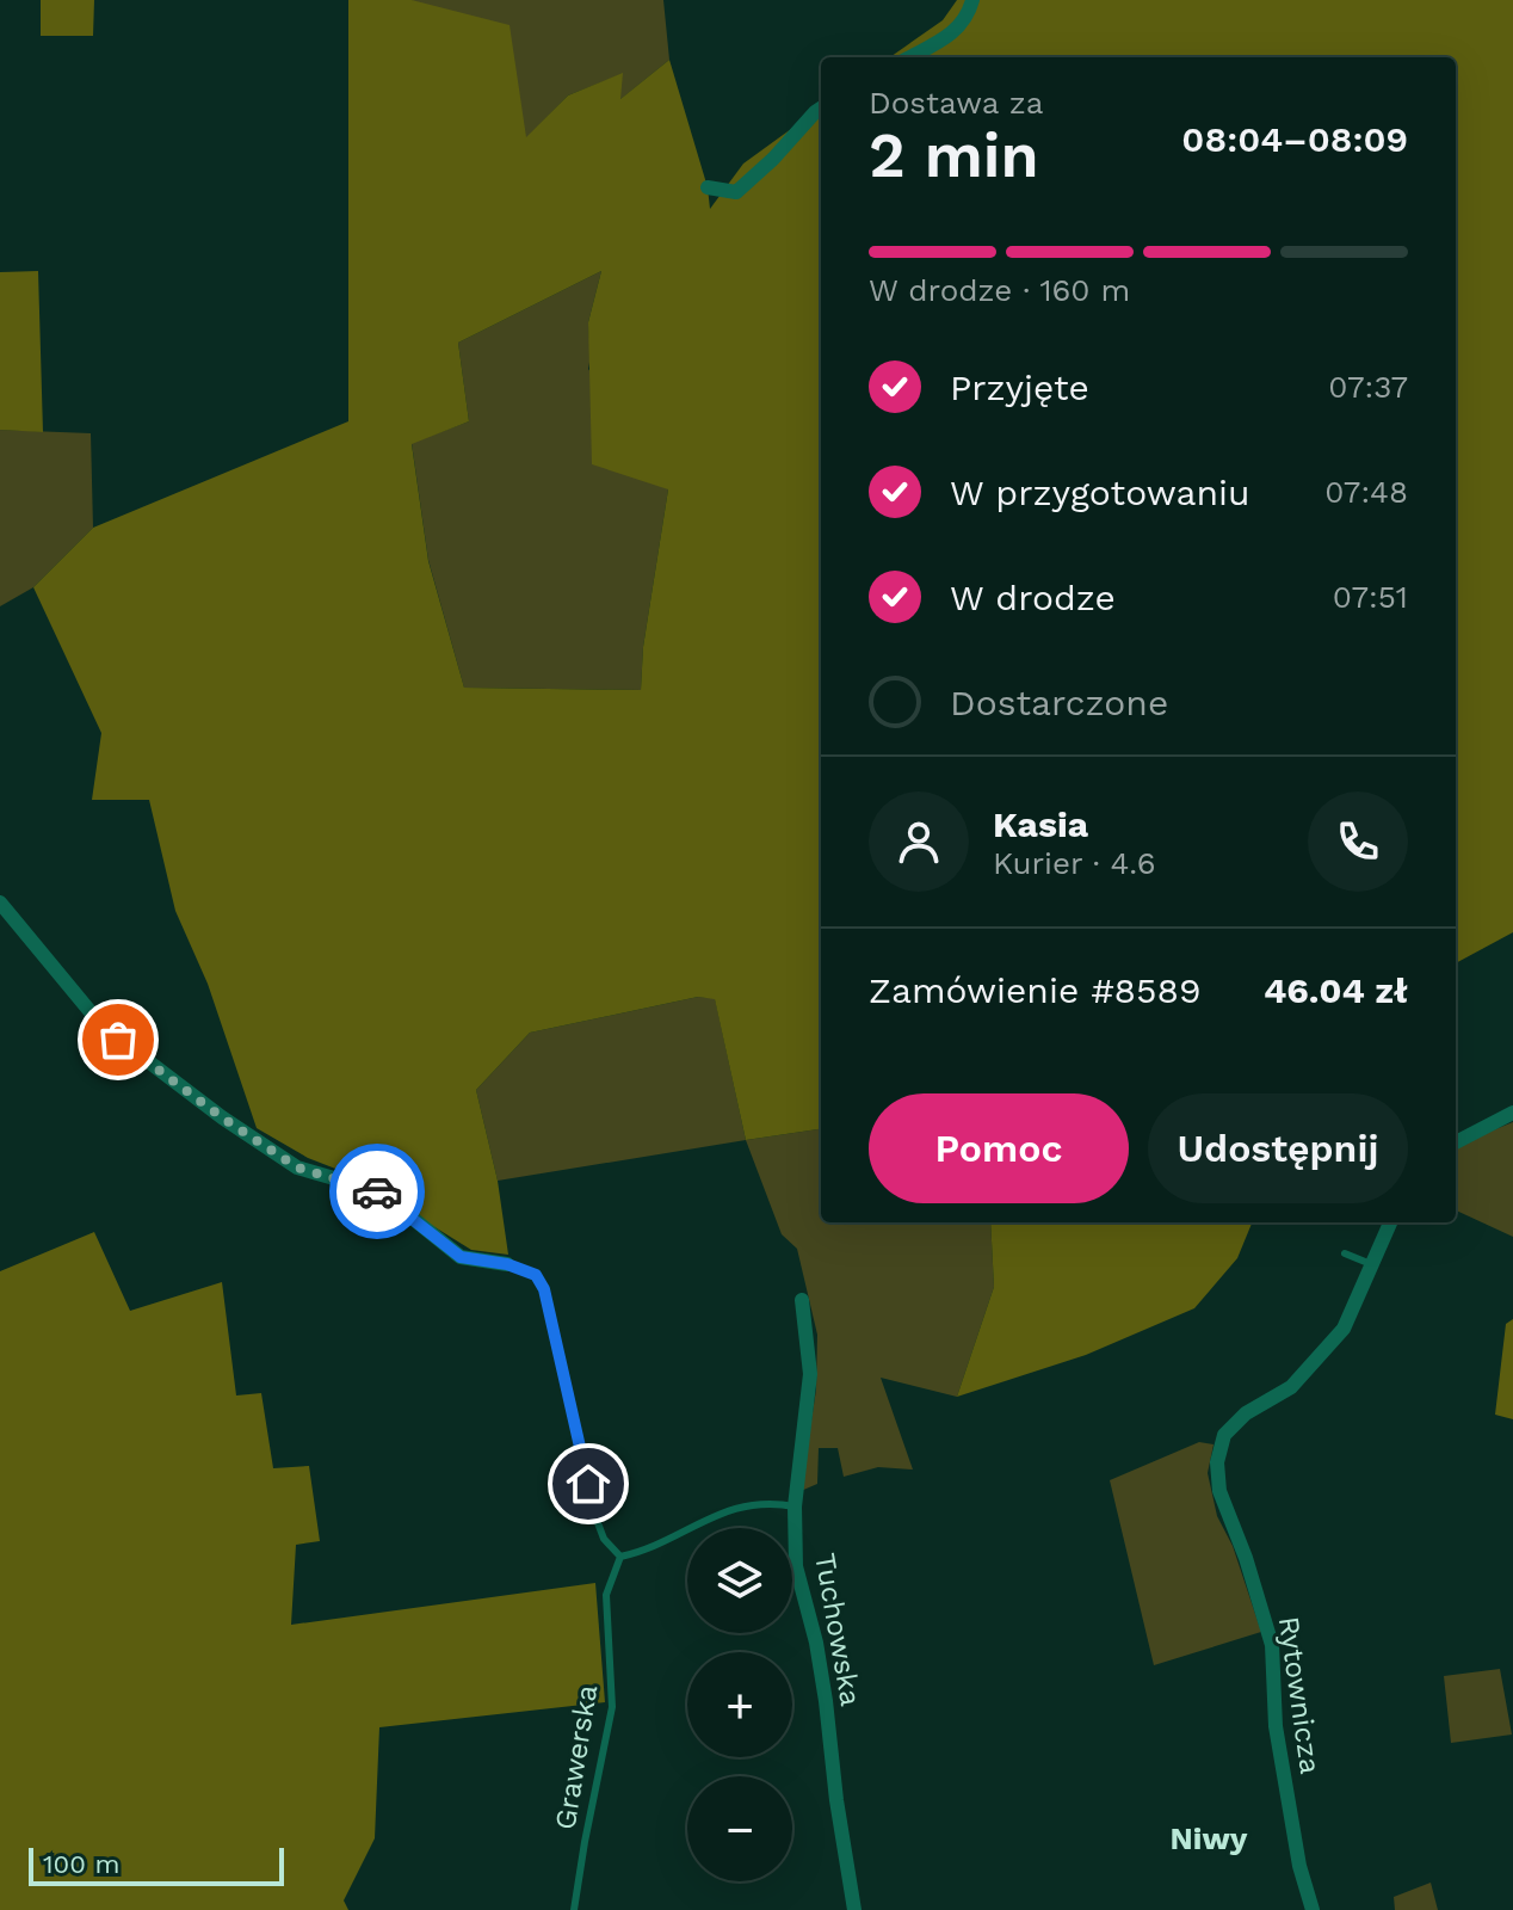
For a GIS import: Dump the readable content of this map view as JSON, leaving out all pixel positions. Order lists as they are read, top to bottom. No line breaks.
{"streets":{"street":["Tuchowska","Rytownicza"],"lane":["Grawerska"]},"districts":["Niwy"],"scale_bar":"100 m","page":{"heading":["2 min","Dostawa za","08:04–08:09"],"panel":["Kasia","Kurier · 4.6","Zamówienie #8589","46.04 zł"],"bar":"W drodze · 160 m","list":[["Przyjęte","07:37"],["W przygotowaniu","07:48"],["W drodze","07:51"],"Dostarczone"],"buttons":["Pomoc","Udostępnij"],"map_buttons":["+","−"],"scale":"100 m"}}
